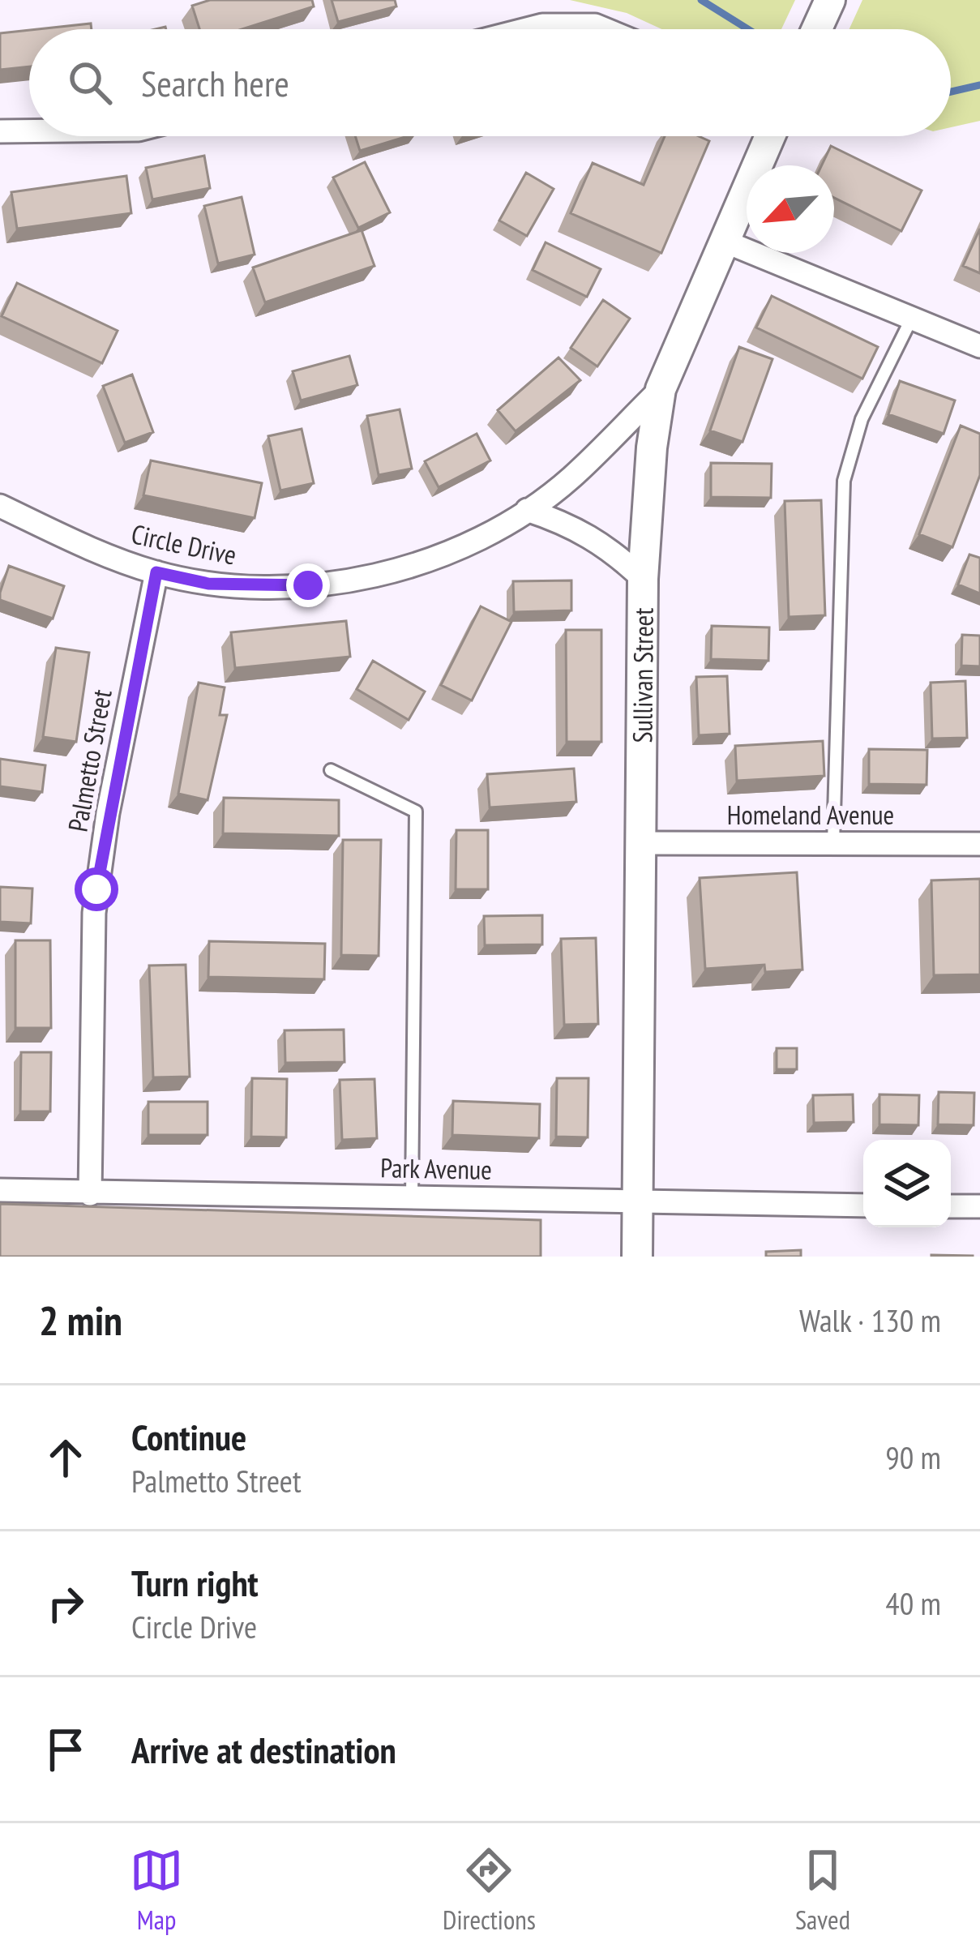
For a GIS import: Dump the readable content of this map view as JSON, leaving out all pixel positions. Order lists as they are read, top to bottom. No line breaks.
{"streets":{"street":["Circle Drive","Sullivan Street","Palmetto Street","Homeland Avenue","Park Avenue"]},"crossings":[["Circle Drive","Sullivan Street"],["Circle Drive","Palmetto Street"],["Sullivan Street","Homeland Avenue"],["Sullivan Street","Park Avenue"],["Palmetto Street","Park Avenue"]],"north":"bottom left","page":{"search":"Search here","heading":["2 min","Walk · 130 m"],"list":[["Continue","Palmetto Street","90 m"],["Turn right","Circle Drive","40 m"],"Arrive at destination"],"nav":["Map","Directions","Saved"]}}
